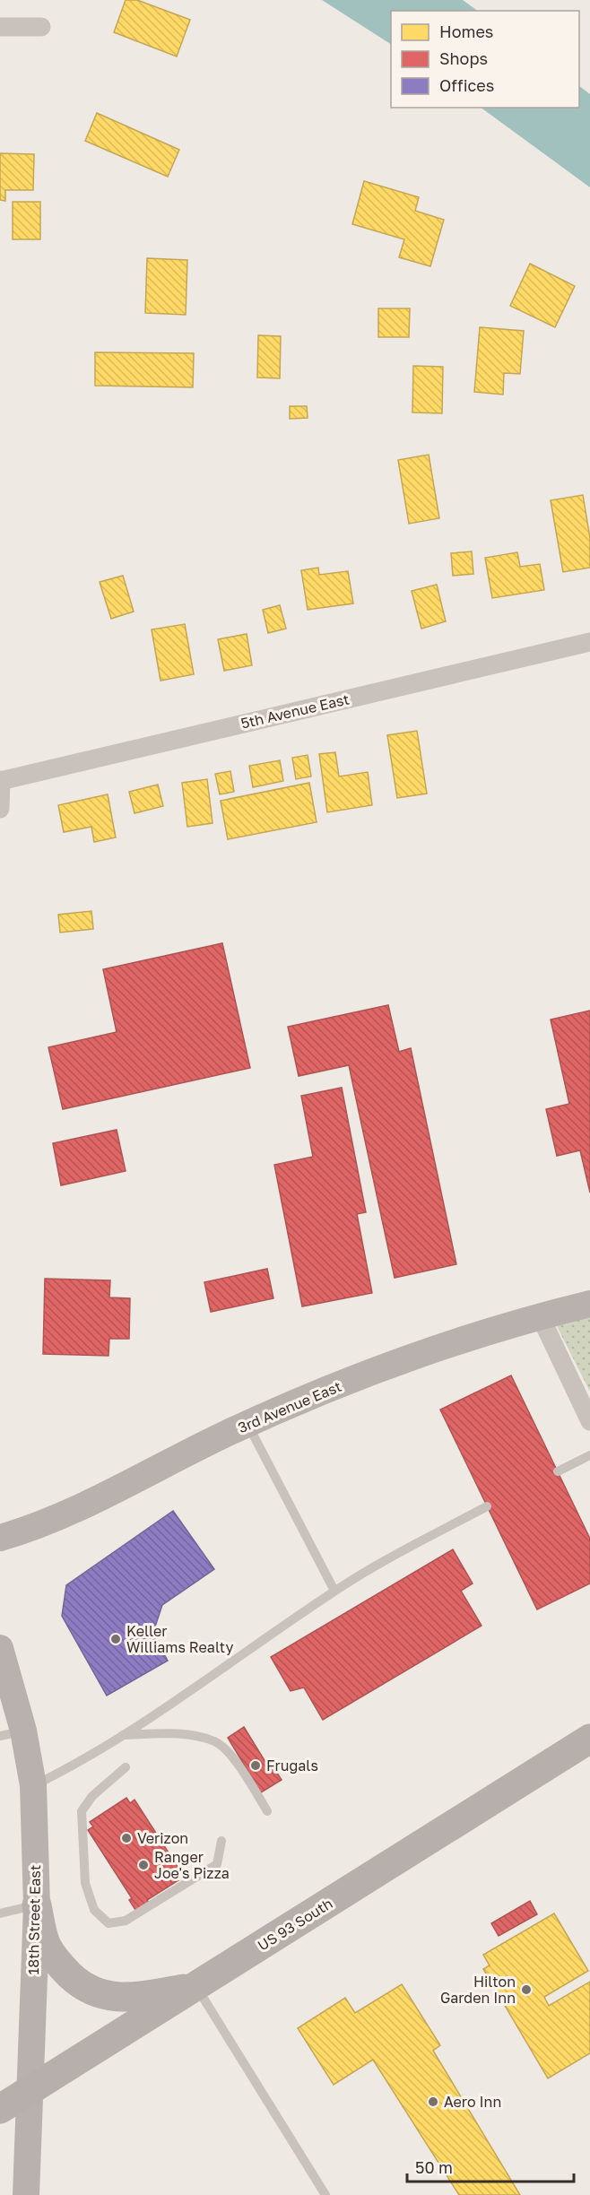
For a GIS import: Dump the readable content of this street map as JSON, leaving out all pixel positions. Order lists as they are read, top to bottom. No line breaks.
{"streets":{"main road":["US 93 South"],"street":["5th Avenue East","3rd Avenue East","18th Street East"]},"crossings":[["18th Street East","US 93 South"]],"places":["Keller Williams Realty","Frugals","Verizon","Ranger Joe's Pizza","Hilton Garden Inn","Aero Inn"],"legend":["Homes","Shops","Offices"],"scale_bar":"50 m"}
